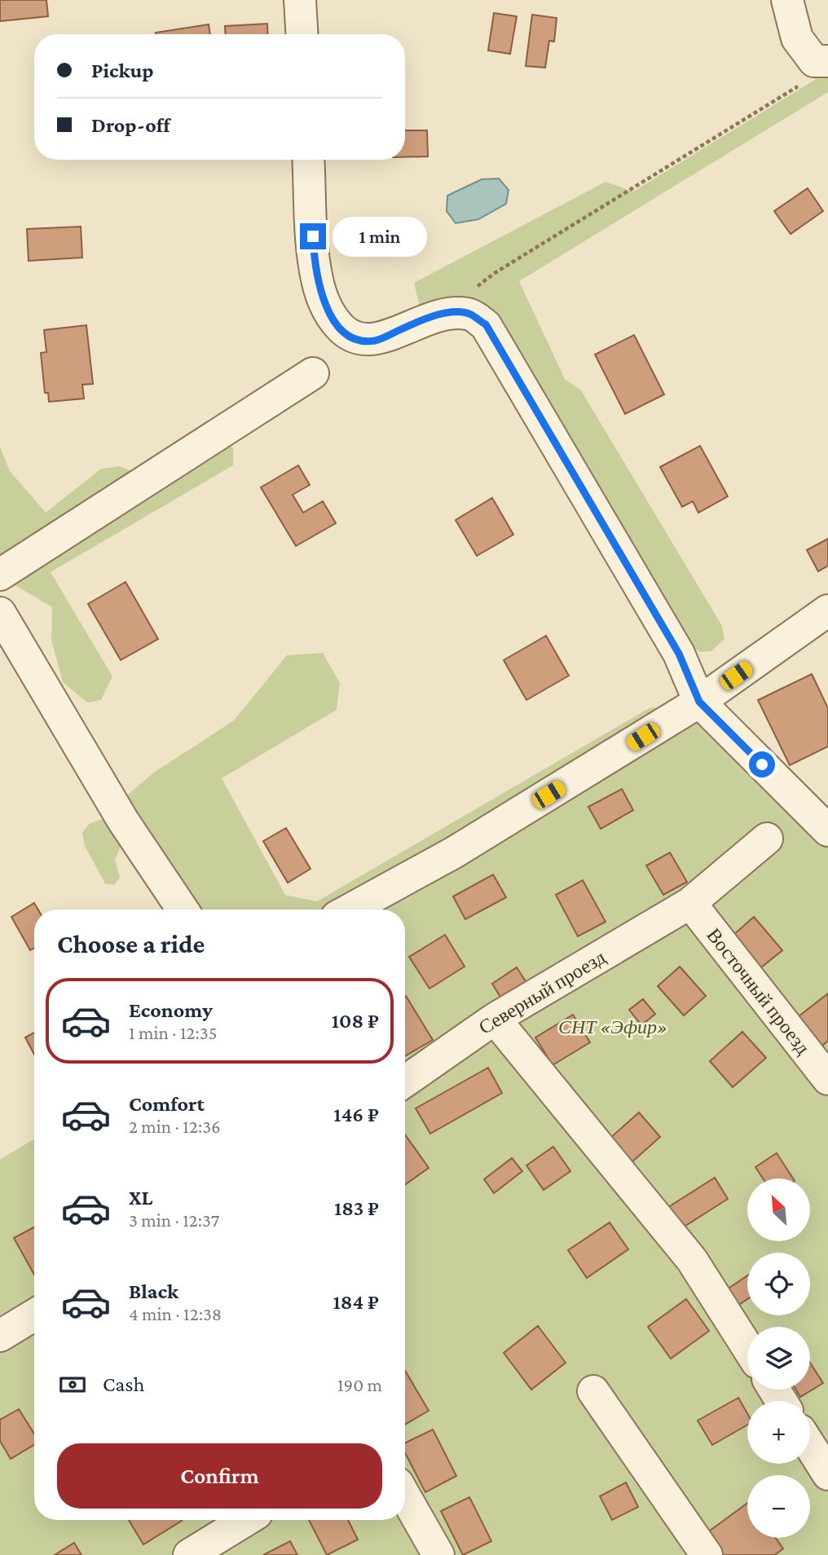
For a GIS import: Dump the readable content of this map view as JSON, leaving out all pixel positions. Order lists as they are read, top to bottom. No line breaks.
{"streets":{"street":["Восточный проезд","Северный проезд"]},"crossings":[["Восточный проезд","Северный проезд"]],"parks":["СНТ «Эфир»"],"north":"top left","page":{"banner":["Pickup","Drop-off"],"bubble":"1 min","heading":"Choose a ride","list":[{"name":"Economy","note":"1 min · 12:35","value":"108 ₽"},{"name":"Comfort","note":"2 min · 12:36","value":"146 ₽"},{"name":"XL","note":"3 min · 12:37","value":"183 ₽"},{"name":"Black","note":"4 min · 12:38","value":"184 ₽"}],"map_buttons":["+","−"],"pay":["Cash","190 m"],"buttons":"Confirm"}}
